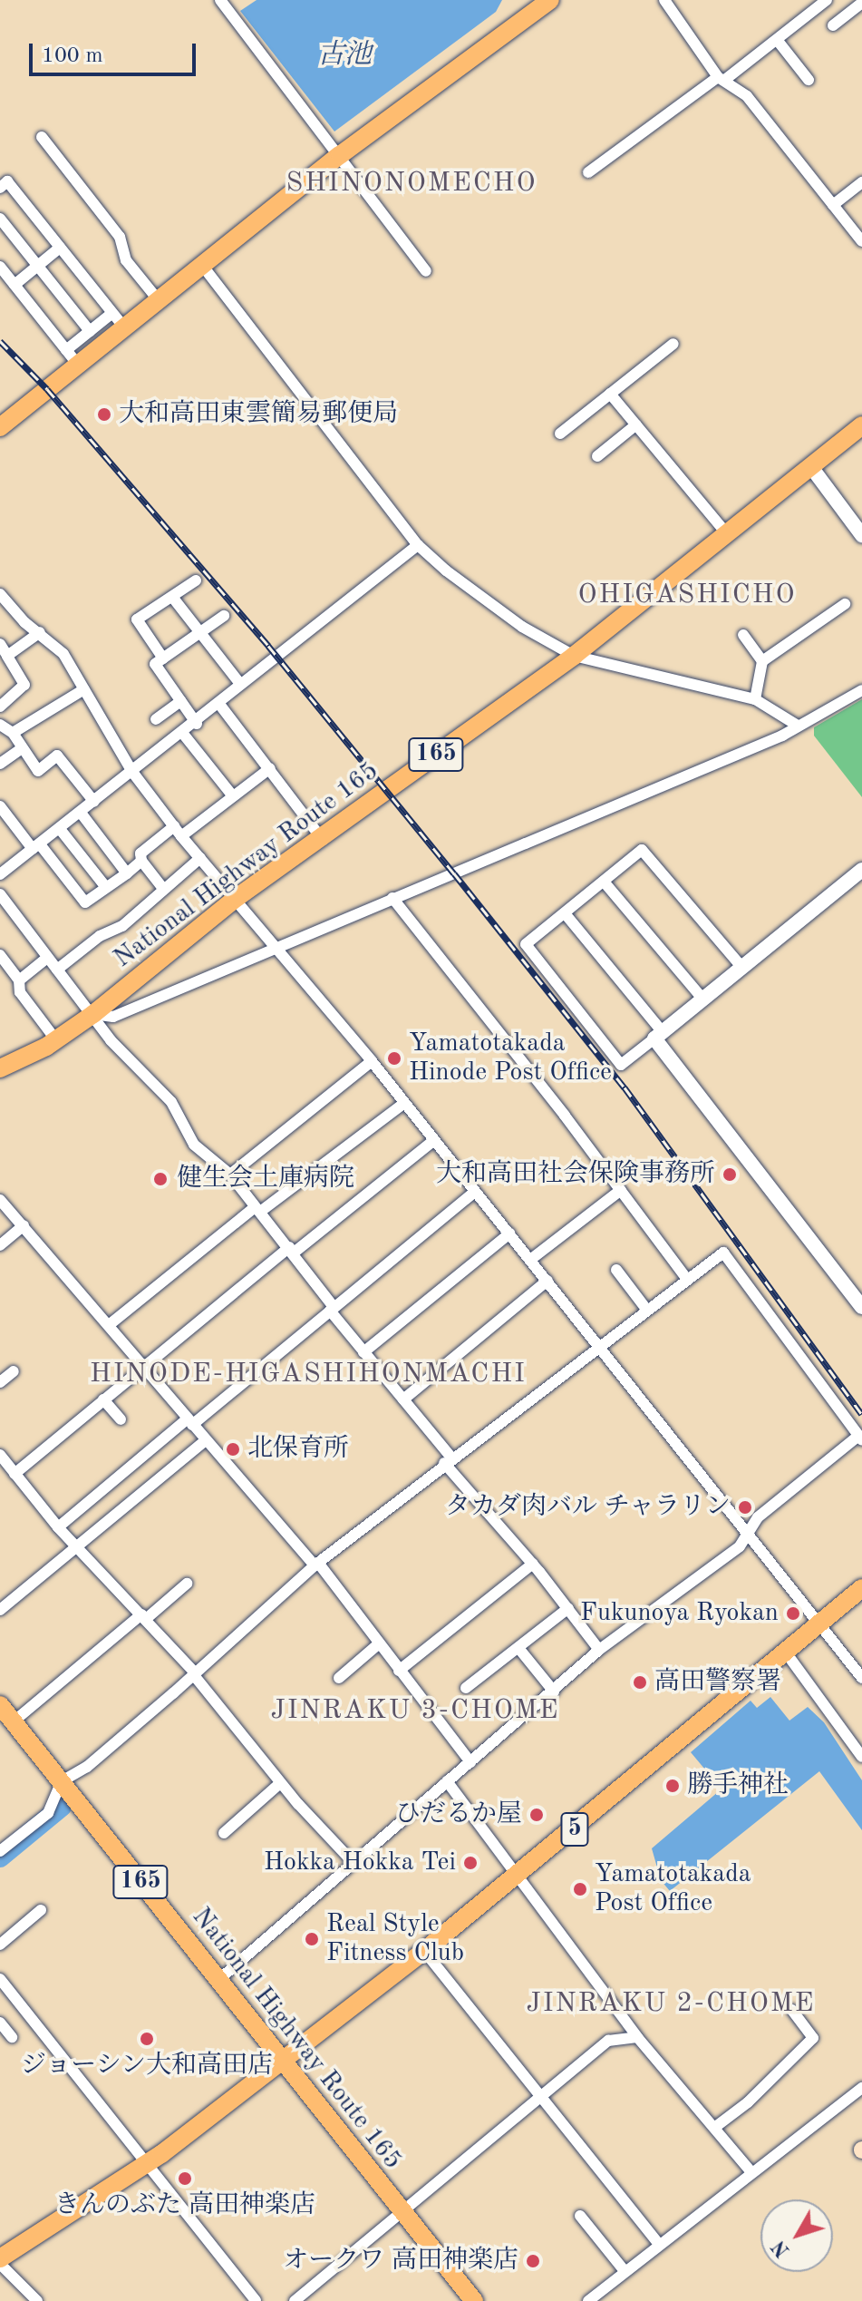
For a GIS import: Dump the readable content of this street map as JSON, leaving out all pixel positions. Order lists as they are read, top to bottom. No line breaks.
{"streets":{"main road":["165","National Highway Route 165","5"]},"crossings":[["National Highway Route 165","5"]],"districts":["SHINONOMECHO","OHIGASHICHO","HINODE-HIGASHIHONMACHI","JINRAKU 3-CHOME","JINRAKU 2-CHOME"],"water":["古池"],"places":["大和高田東雲簡易郵便局","Yamatotakada Hinode Post Office","大和高田社会保険事務所","健生会土庫病院","北保育所","タカダ肉バル チャラリン","Fukunoya Ryokan","高田警察署","勝手神社","ひだるか屋","Hokka Hokka Tei","Yamatotakada Post Office","Real Style Fitness Club","ジョーシン大和高田店","きんのぶた 高田神楽店","オークワ 高田神楽店"],"scale_bar":"100 m","north":"bottom left"}
